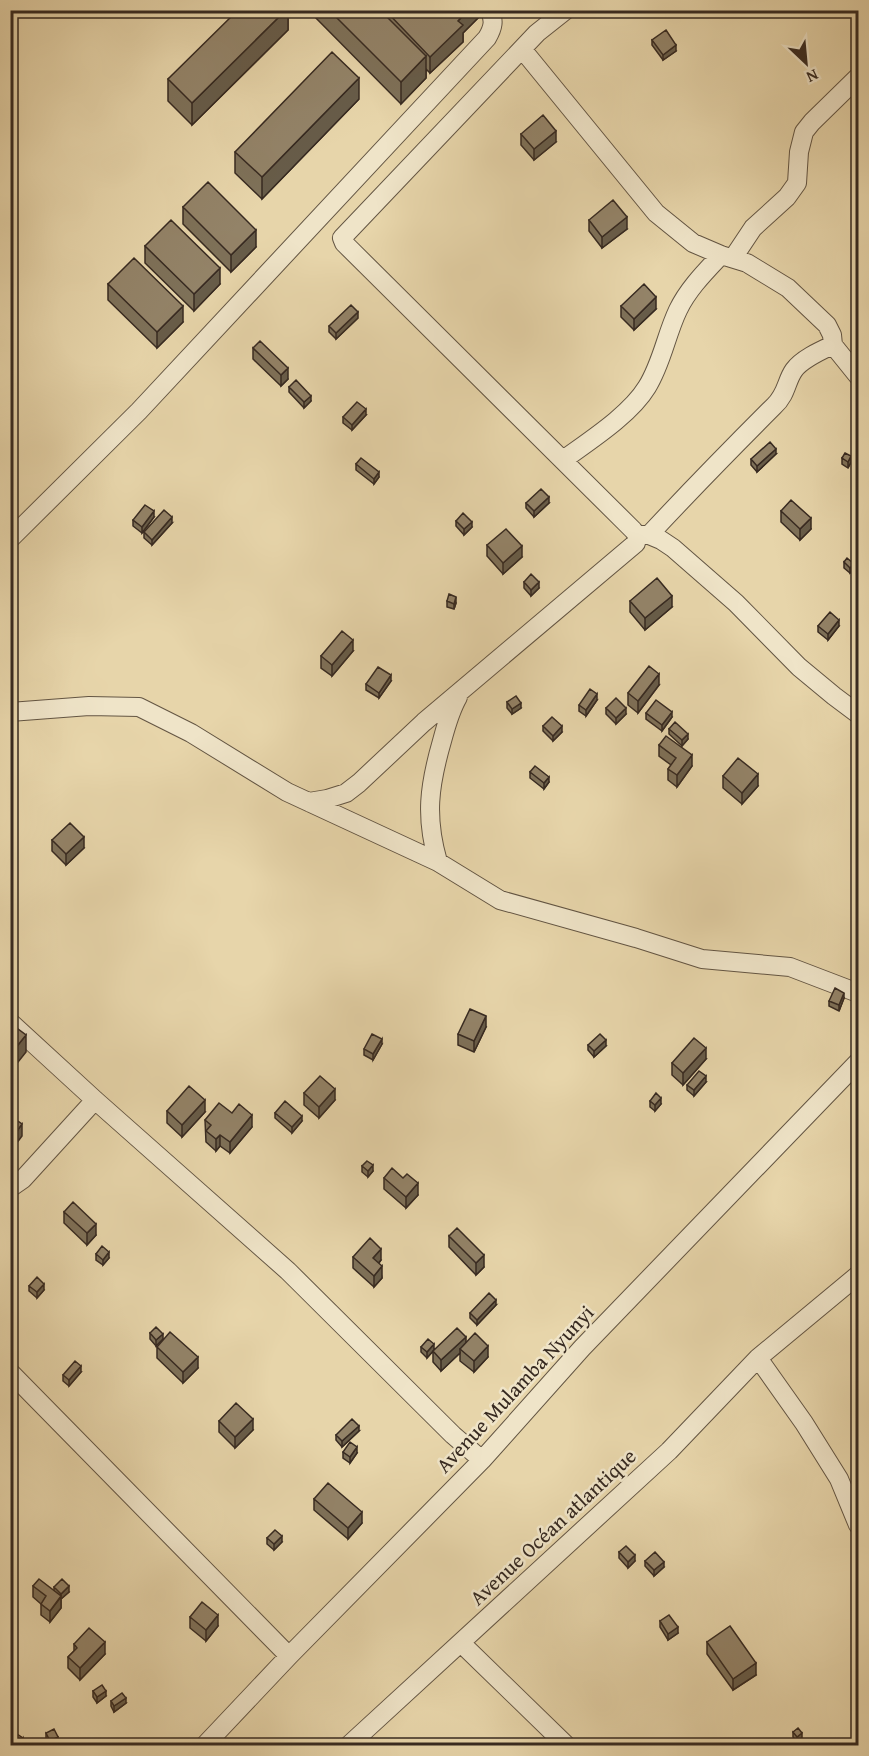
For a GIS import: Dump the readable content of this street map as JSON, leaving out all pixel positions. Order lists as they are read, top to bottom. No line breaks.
{"streets":{"street":["Avenue Mulamba Nyunyi","Avenue Océan atlantique"]},"north":"bottom right"}
